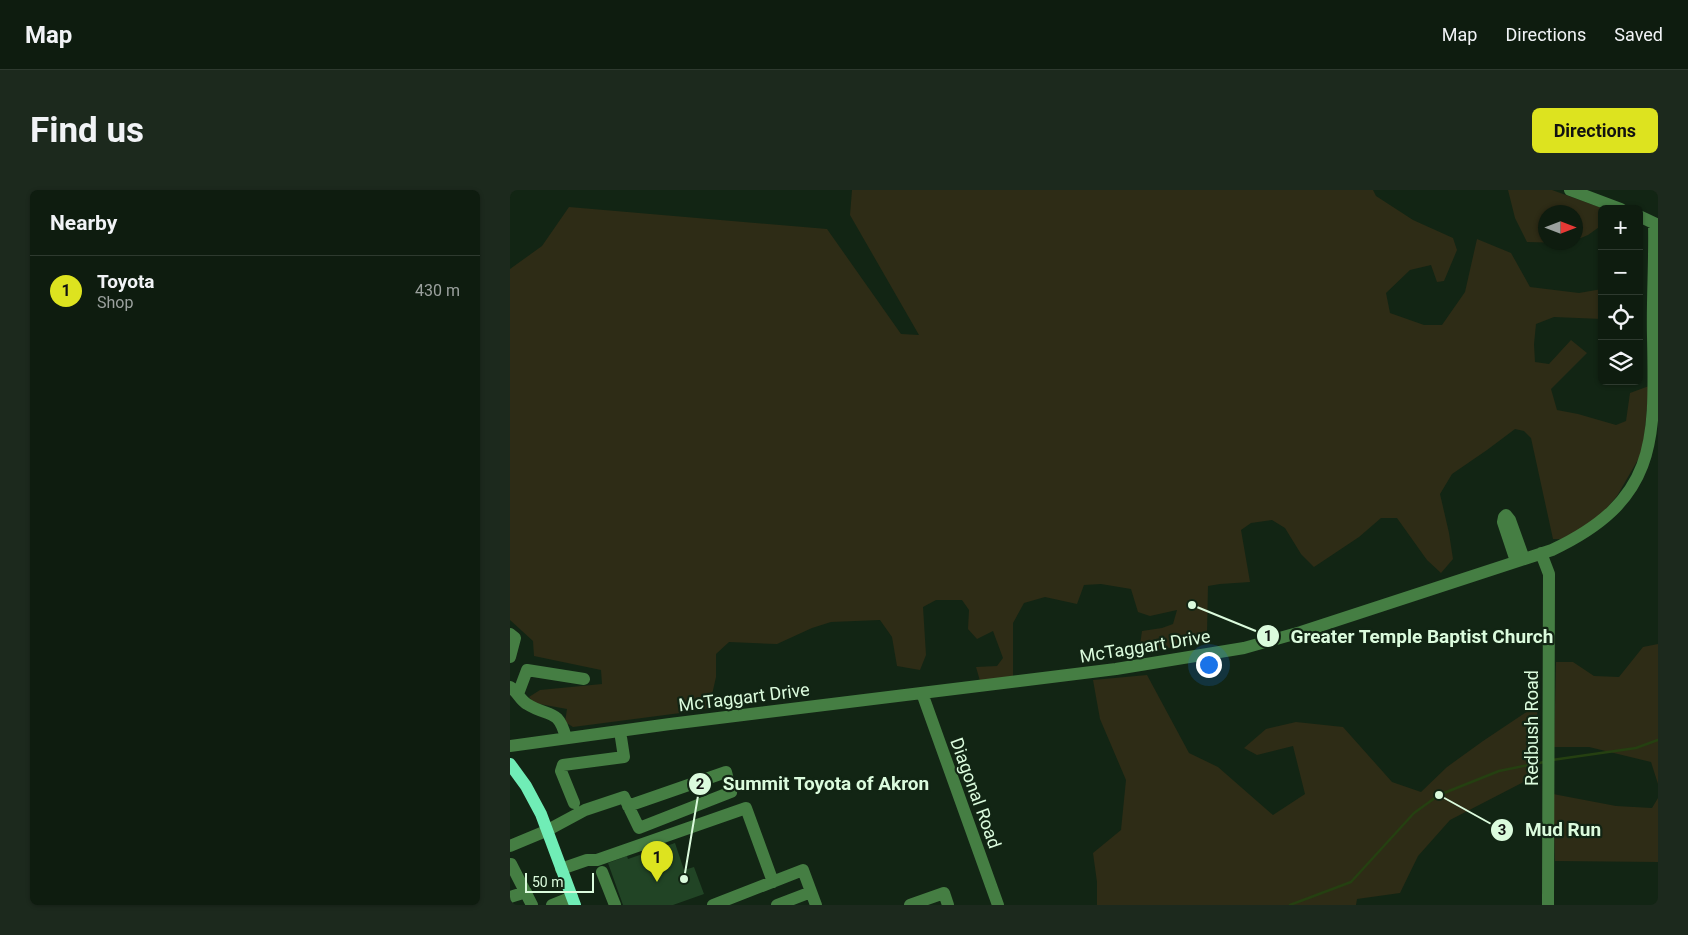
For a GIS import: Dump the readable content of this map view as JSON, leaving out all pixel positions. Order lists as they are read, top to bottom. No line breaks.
{"streets":{"street":["McTaggart Drive","Redbush Road","Diagonal Road"]},"crossings":[["McTaggart Drive","Redbush Road"],["McTaggart Drive","Diagonal Road"]],"places":["Greater Temple Baptist Church","Mud Run","Summit Toyota of Akron"],"scale_bar":"50 m","north":"right","page":{"header":"Map","nav":["Map","Directions","Saved"],"buttons":"Directions","title":"Find us","heading":"Nearby","map_buttons":["+","−"],"list":[{"mark":"1","name":"Toyota","note":"Shop","value":"430 m"}],"pins":"1","scale":"50 m"}}
